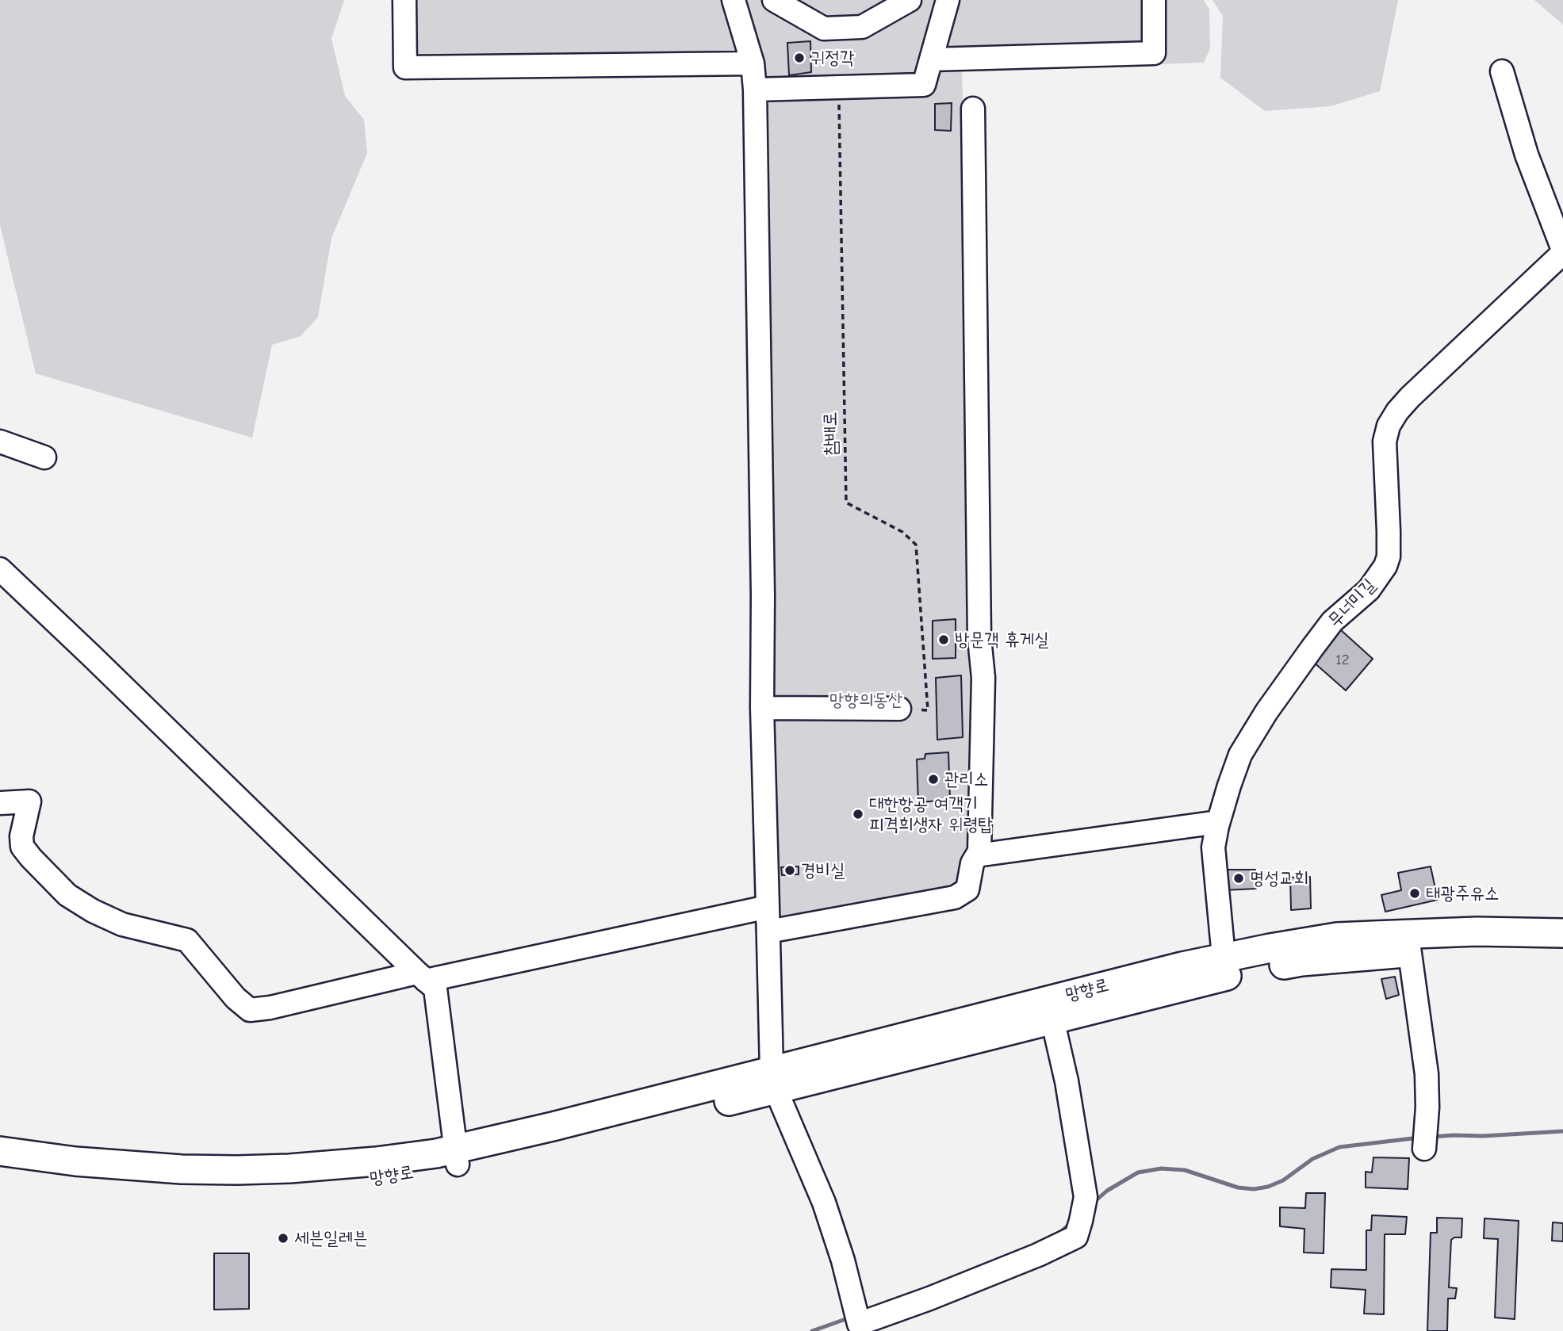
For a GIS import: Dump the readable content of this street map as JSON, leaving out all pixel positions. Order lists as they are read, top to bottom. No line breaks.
{"streets":{"main road":["망향로"],"street":["무너미길"],"path":["참배로"]},"crossings":[["무너미길","망향로"]],"parks":["망향의동산"],"places":["귀정각","방문객 휴게실","관리소","대한항공 여객기 피격희생자 위령탑","경비실","명성교회","태광주유소","세븐일레븐"],"house_numbers":["12"]}
